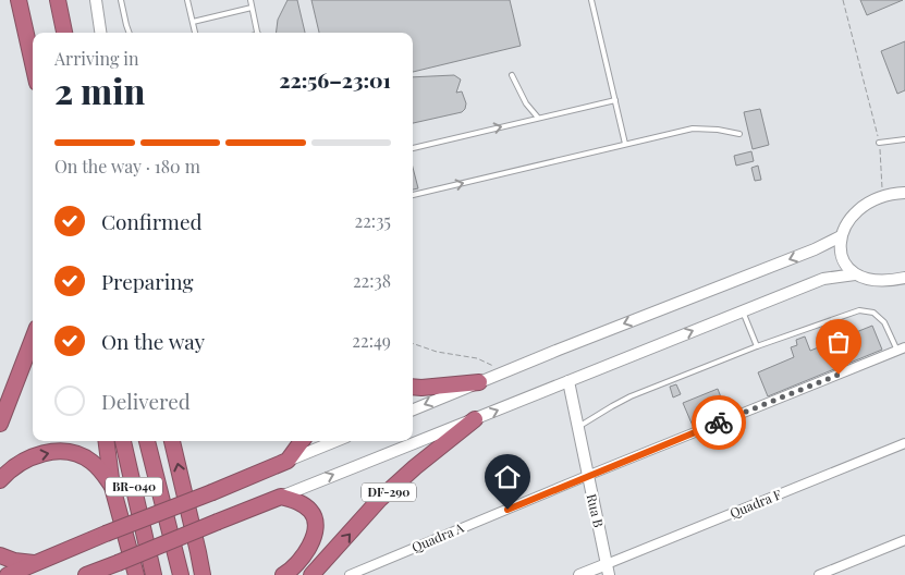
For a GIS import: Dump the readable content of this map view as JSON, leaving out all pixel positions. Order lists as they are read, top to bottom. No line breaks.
{"streets":{"highway":["BR-040","DF-290"],"main road":["Rua B"],"street":["Quadra F","Quadra A"]},"crossings":[["DF-290","Rua B"],["Quadra F","Rua B"],["Rua B","Quadra A"]],"page":{"heading":["2 min","Arriving in","22:56–23:01"],"bar":"On the way · 180 m","list":[["Confirmed","22:35"],["Preparing","22:38"],["On the way","22:49"],"Delivered"]}}
